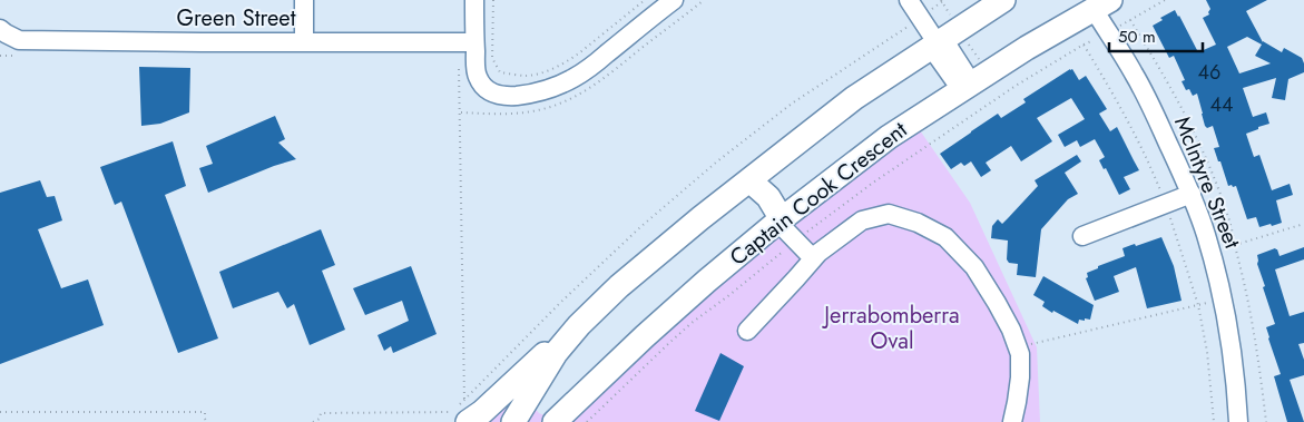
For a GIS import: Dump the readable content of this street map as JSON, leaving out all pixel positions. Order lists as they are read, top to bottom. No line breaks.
{"streets":{"main road":["Captain Cook Crescent"],"street":["Green Street","McIntyre Street"]},"crossings":[["McIntyre Street","Captain Cook Crescent"]],"parks":["Jerrabomberra Oval"],"house_numbers":["46","44"],"scale_bar":"50 m"}
